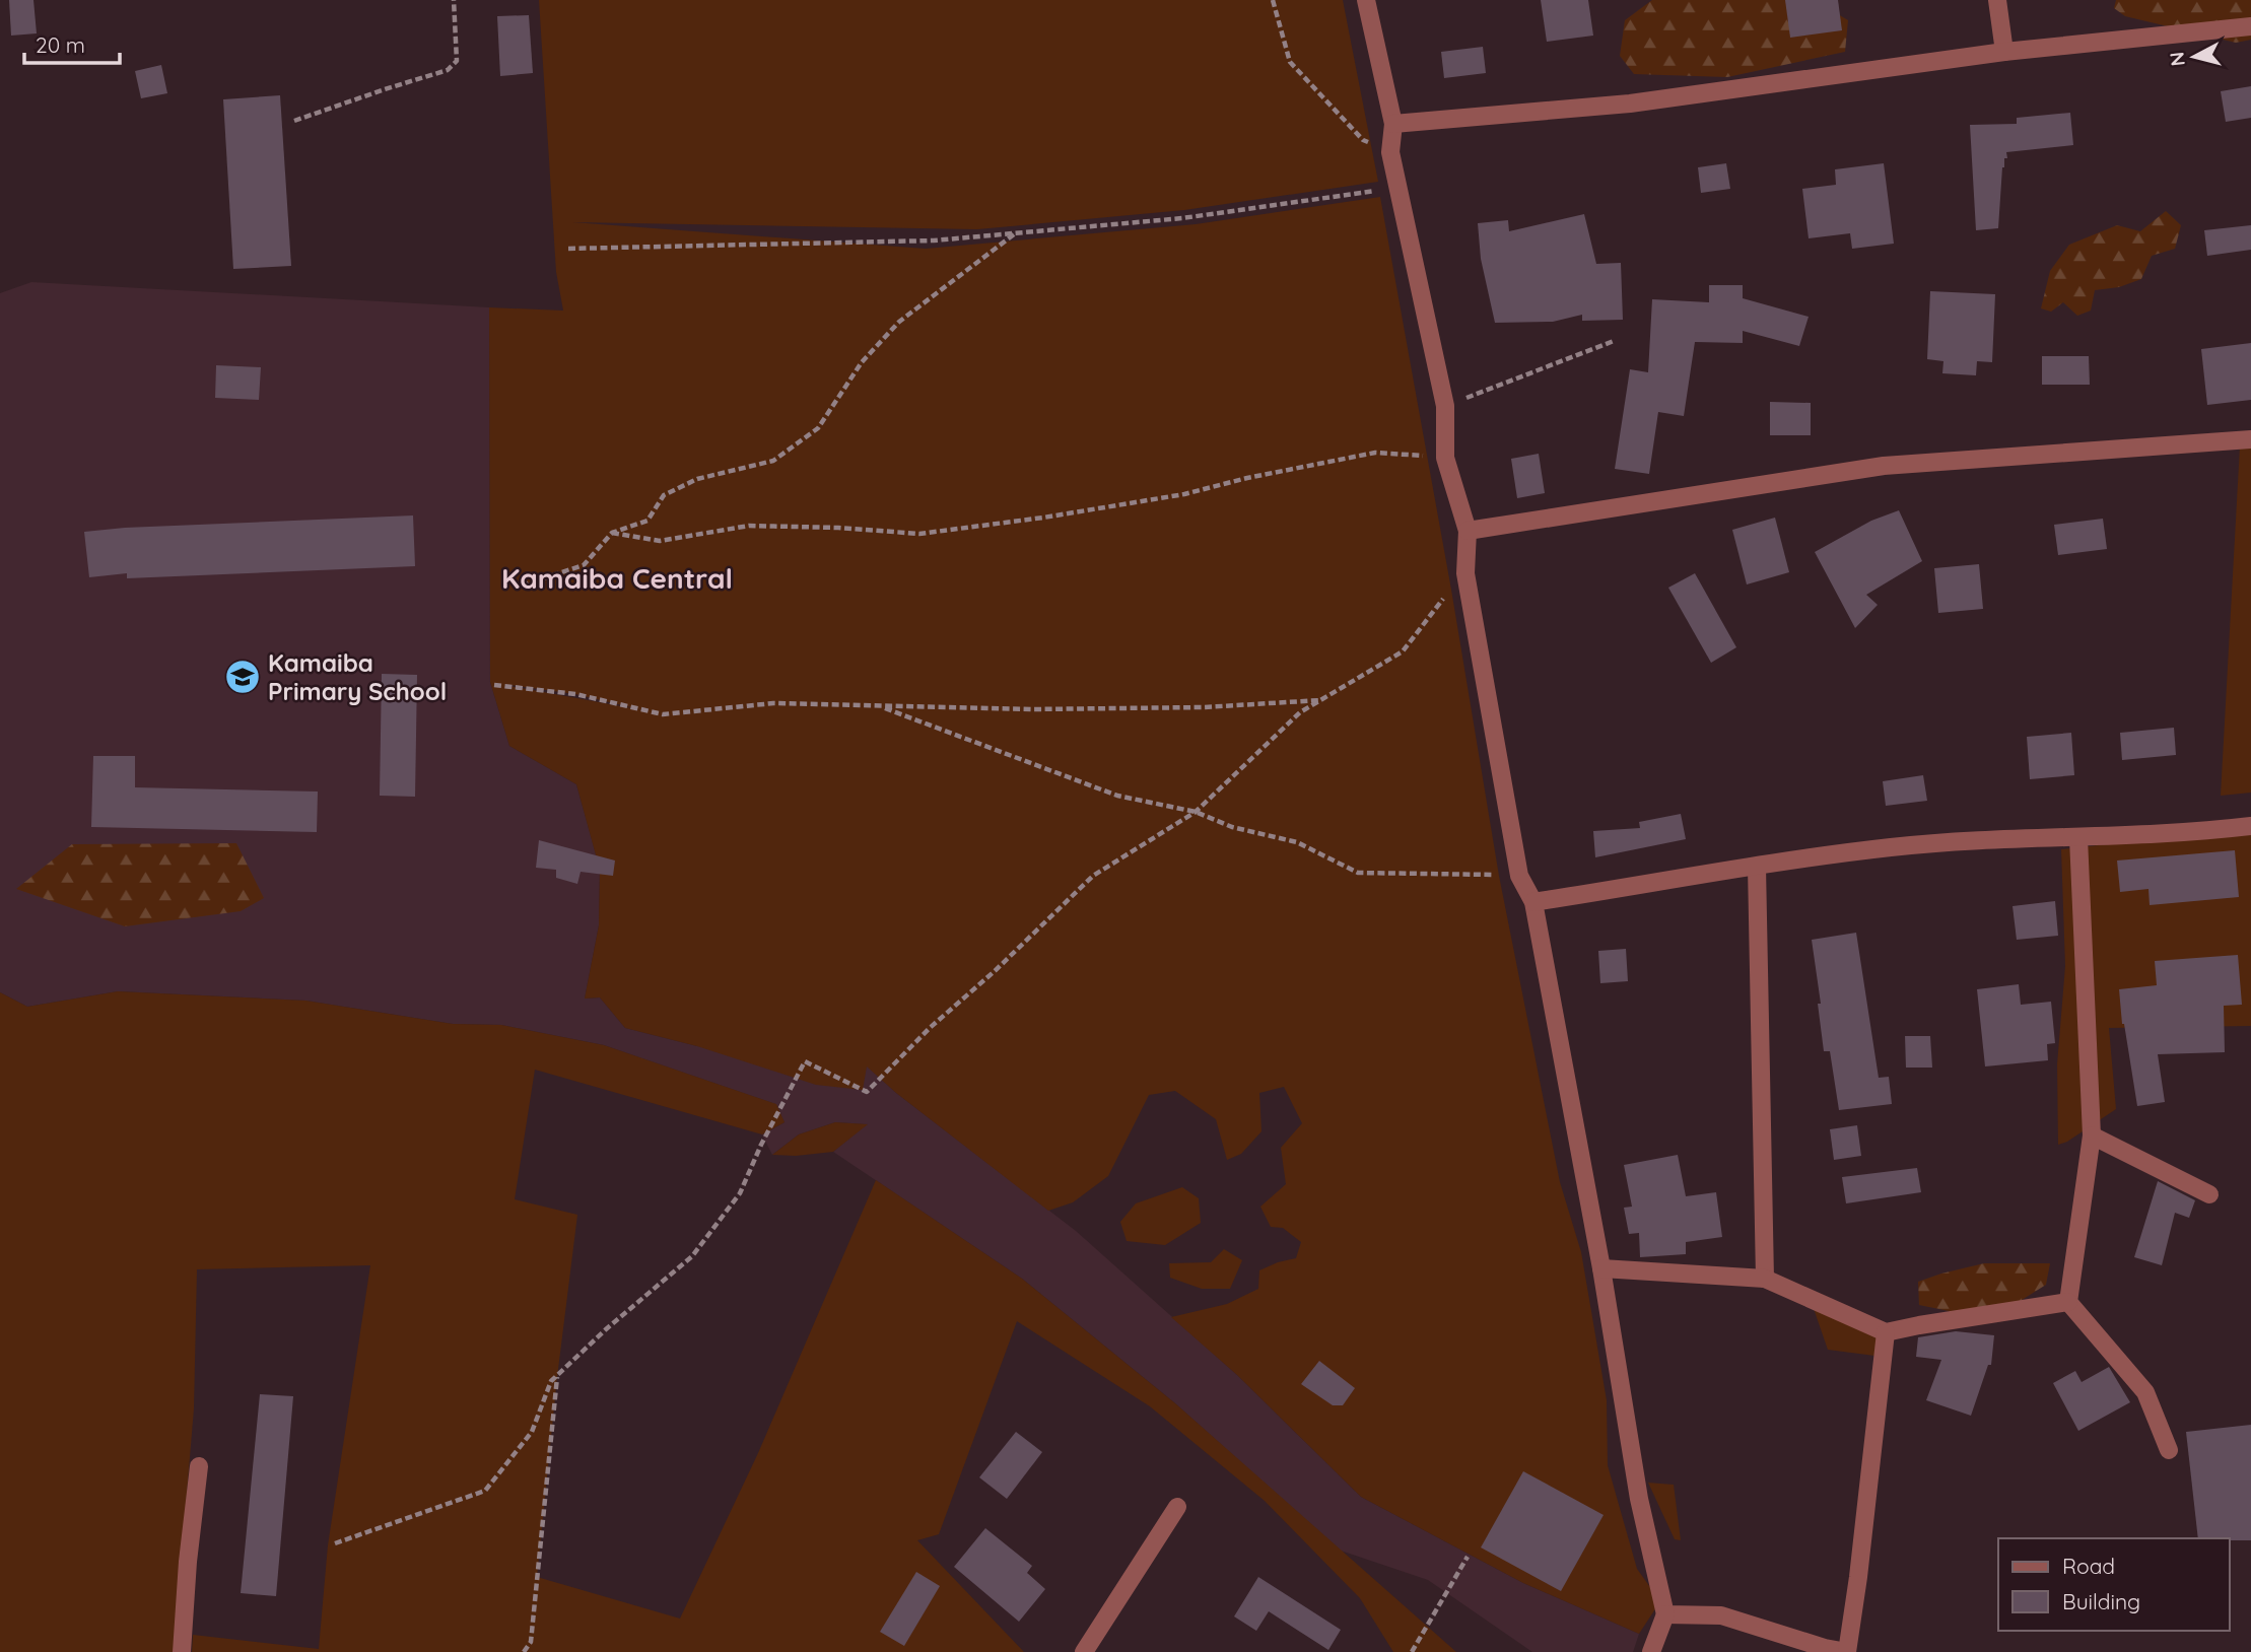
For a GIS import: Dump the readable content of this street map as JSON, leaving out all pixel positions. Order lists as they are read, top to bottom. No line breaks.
{"districts":["Kamaiba Central"],"places":{"school or university":["Kamaiba Primary School"]},"legend":["Road","Building"],"scale_bar":"20 m","north":"left"}
